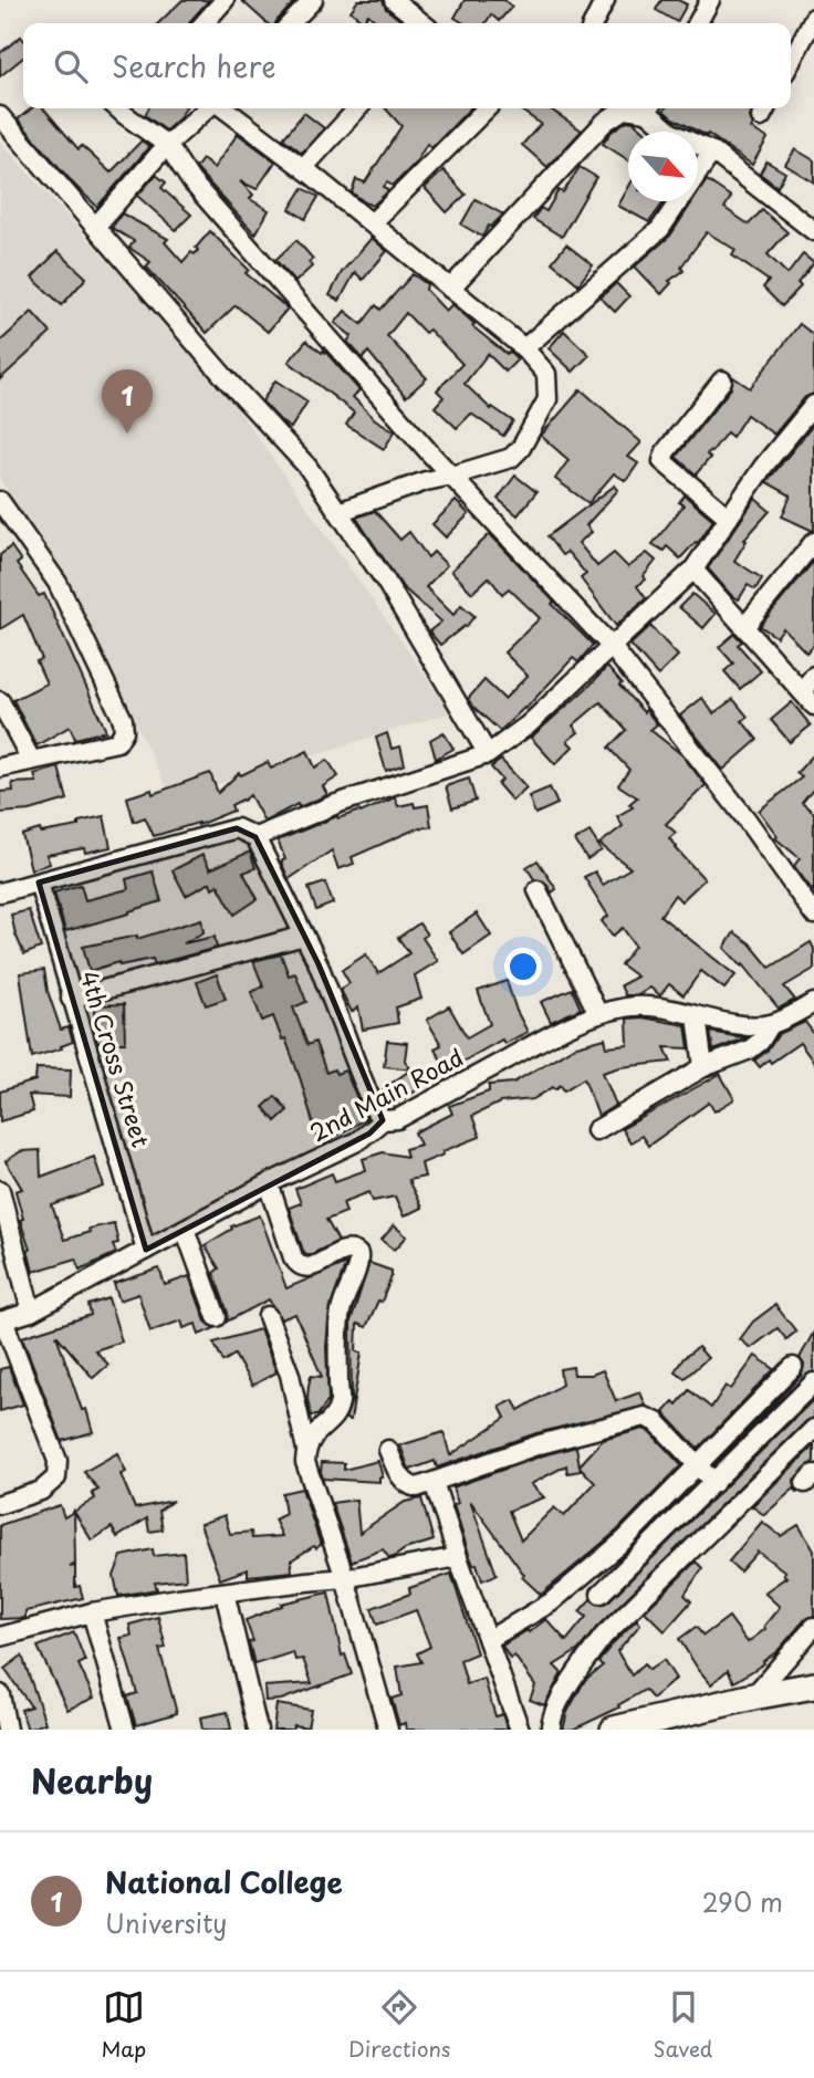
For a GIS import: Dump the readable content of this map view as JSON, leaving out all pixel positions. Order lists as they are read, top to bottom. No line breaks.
{"streets":{"street":["4th Cross Street","2nd Main Road"]},"crossings":[["4th Cross Street","2nd Main Road"]],"north":"bottom right","page":{"search":"Search here","pins":"1","heading":"Nearby","list":[{"mark":"1","name":"National College","note":"University","value":"290 m"}],"nav":["Map","Directions","Saved"]}}
